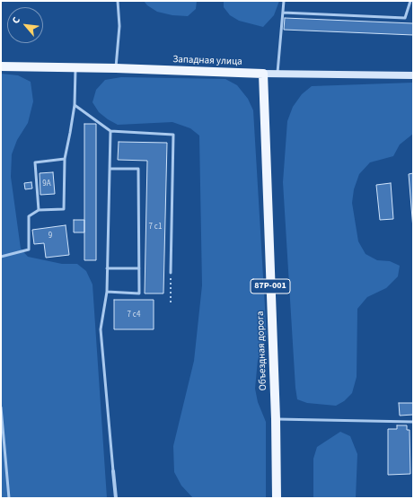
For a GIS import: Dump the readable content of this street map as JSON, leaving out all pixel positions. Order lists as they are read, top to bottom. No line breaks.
{"streets":{"main road":["Западная улица","87Р-001","Объездная дорога"]},"crossings":[["Западная улица","Объездная дорога"]],"house_numbers":["9А","7 с1","9","7 с4"],"north":"top left"}
